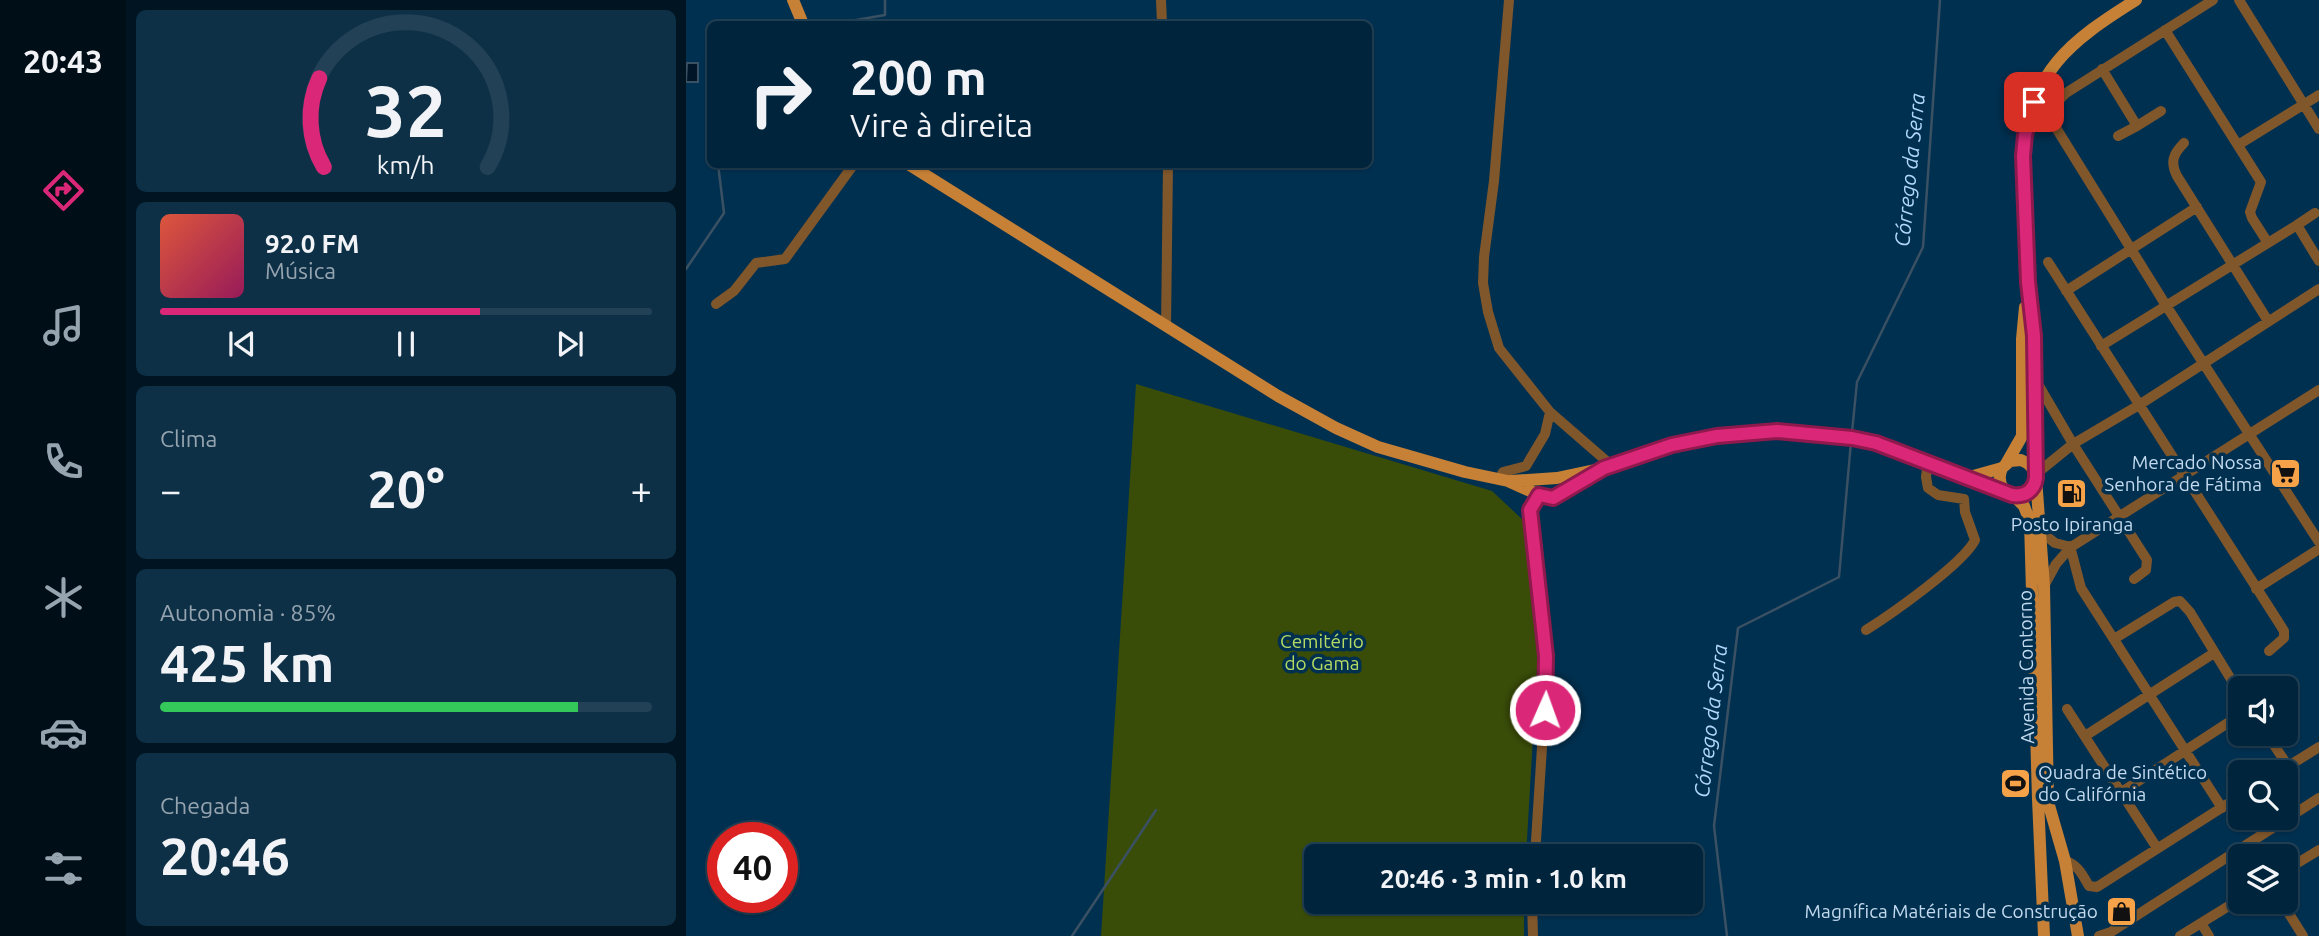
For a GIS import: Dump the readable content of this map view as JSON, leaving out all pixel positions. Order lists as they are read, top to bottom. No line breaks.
{"streets":{"main road":["Avenida Contorno"]},"water":["Córrego da Serra"],"parks":["Cemitério do Gama"],"places":{"supermarket":["Mercado Nossa Senhora de Fátima"],"fuel station":["Posto Ipiranga"],"sports":["Quadra de Sintético do Califórnia"],"shop":["Magnífica Matériais de Construção"]},"page":{"tabs":"20:43","turn":["200 m","Vire à direita"],"song":["92.0 FM","Música"],"tile":["Clima",["Autonomia · 85%","425 km"],["Chegada","20:46"]],"heat":["−","20°","+"],"limit":"40","trip":"20:46 · 3 min · 1.0 km","gauge":["32","km/h"]}}
